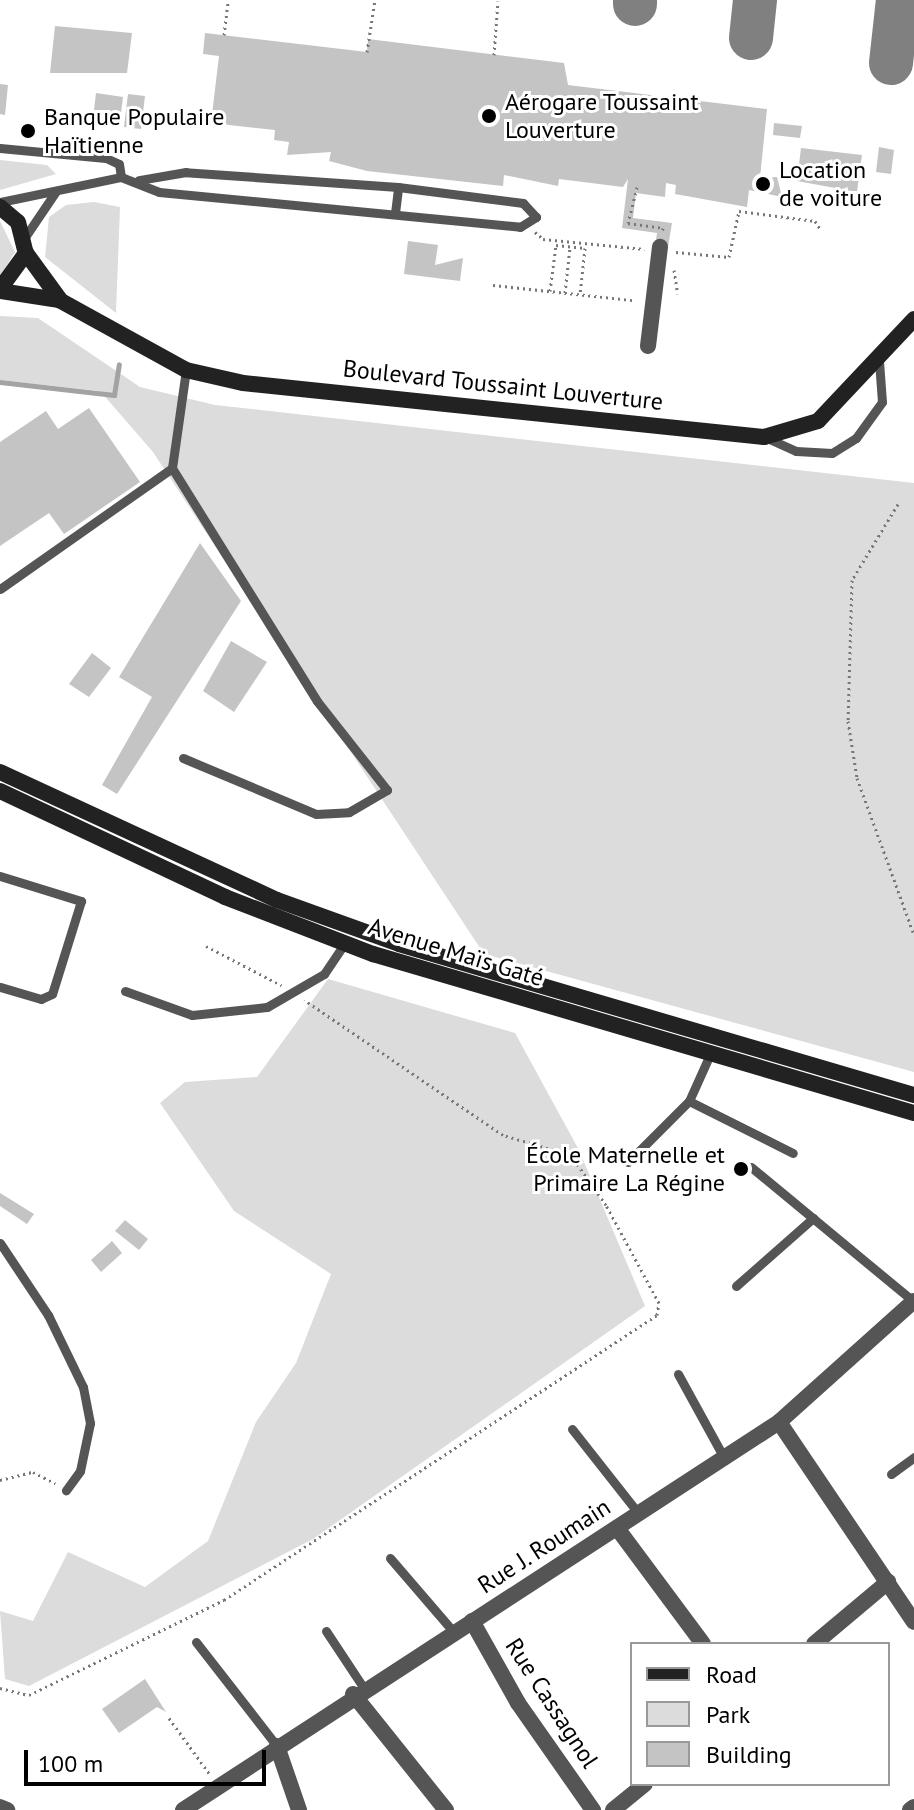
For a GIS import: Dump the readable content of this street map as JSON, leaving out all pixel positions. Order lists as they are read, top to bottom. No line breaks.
{"streets":{"main road":["Boulevard Toussaint Louverture","Avenue Maïs Gaté"],"street":["Rue J. Roumain","Rue Cassagnol"]},"crossings":[["Rue J. Roumain","Rue Cassagnol"]],"places":["Aérogare Toussaint Louverture","Banque Populaire Haïtienne","Location de voiture","École Maternelle et Primaire La Régine"],"legend":["Road","Park","Building"],"scale_bar":"100 m"}
